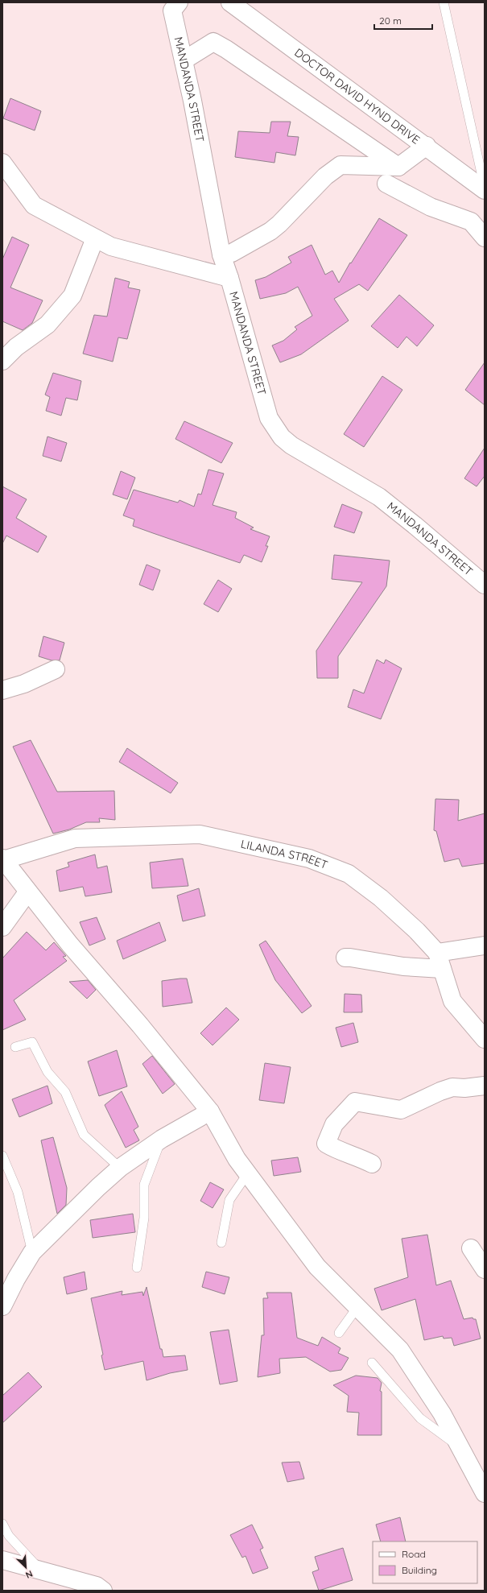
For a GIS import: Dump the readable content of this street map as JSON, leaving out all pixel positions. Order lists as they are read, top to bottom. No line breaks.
{"streets":{"street":["MANDANDA STREET","DOCTOR DAVID HYND DRIVE","LILANDA STREET"]},"legend":["Road","Building"],"scale_bar":"20 m","north":"bottom right"}
